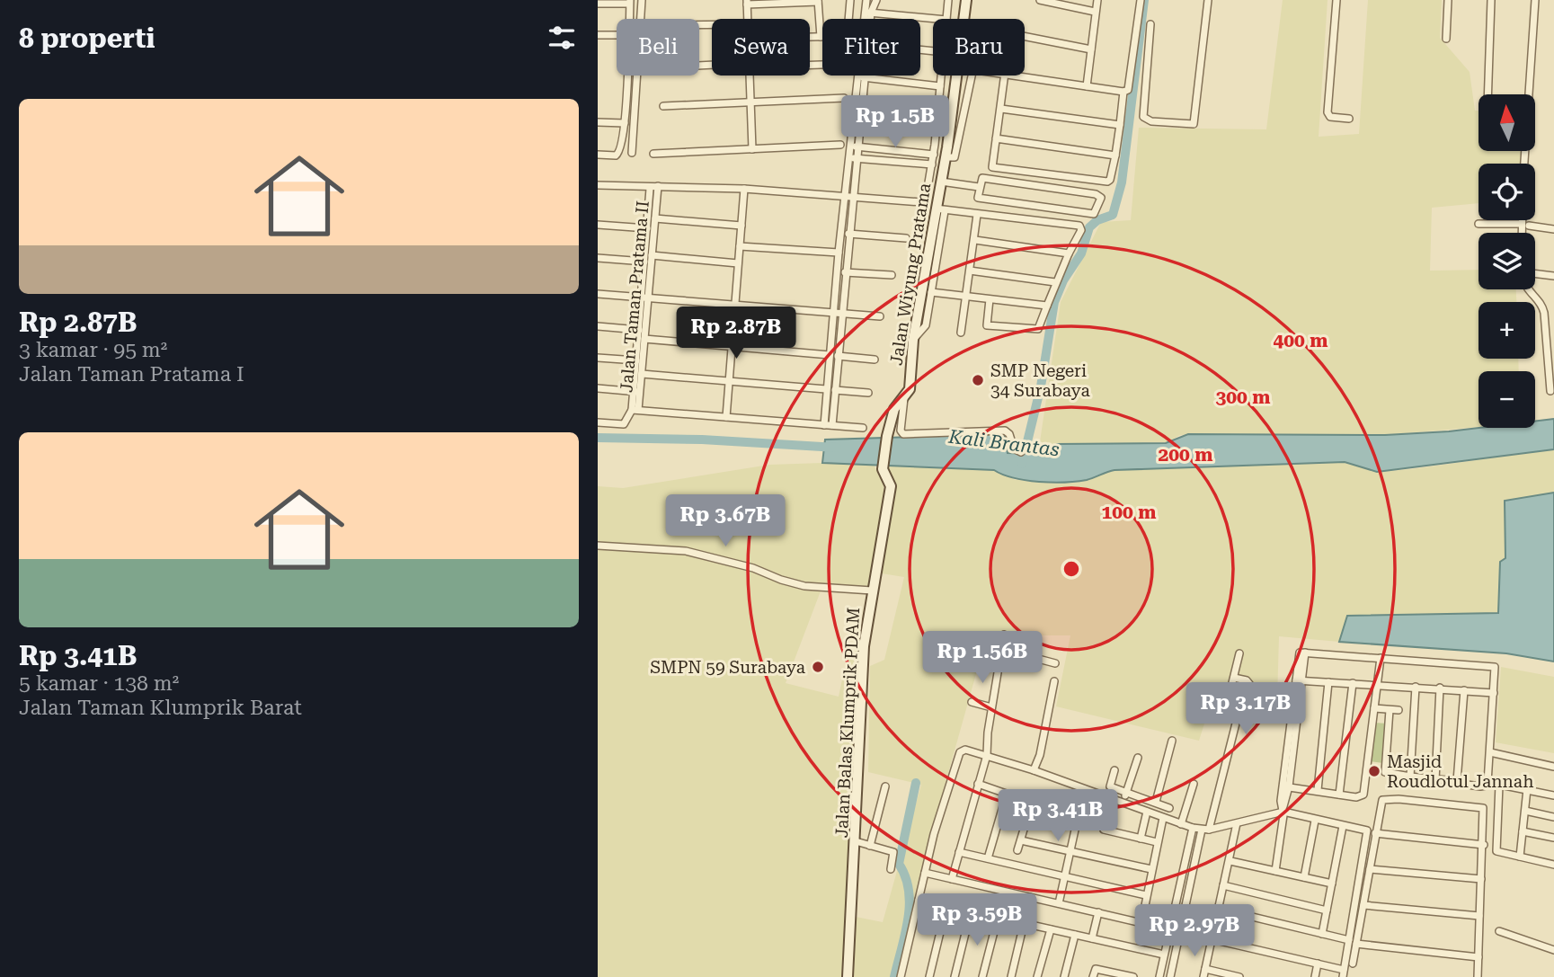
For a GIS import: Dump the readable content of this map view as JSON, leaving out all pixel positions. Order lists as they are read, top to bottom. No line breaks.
{"streets":{"street":["Jalan Wiyung Pratama","Jalan Taman Pratama II","Jalan Balas Klumprik PDAM"]},"crossings":[["Jalan Wiyung Pratama","Jalan Balas Klumprik PDAM"]],"water":["Kali Brantas"],"places":["SMP Negeri 34 Surabaya","SMPN 59 Surabaya","Masjid Roudlotul Jannah"],"north":"top","page":{"heading":"8 properti","chip":["Beli","Sewa","Filter","Baru"],"list":[{"name":"Rp 2.87B","note":"3 kamar · 95 m² · Jalan Taman Pratama I"},{"name":"Rp 3.41B","note":"5 kamar · 138 m² · Jalan Taman Klumprik Barat"}],"map_buttons":["+","−"],"price":["Rp 1.5B","Rp 2.87B","Rp 3.67B","Rp 1.56B","Rp 3.17B","Rp 3.41B","Rp 3.59B","Rp 2.97B"]},"rings":["400 m","300 m","200 m","100 m"]}
